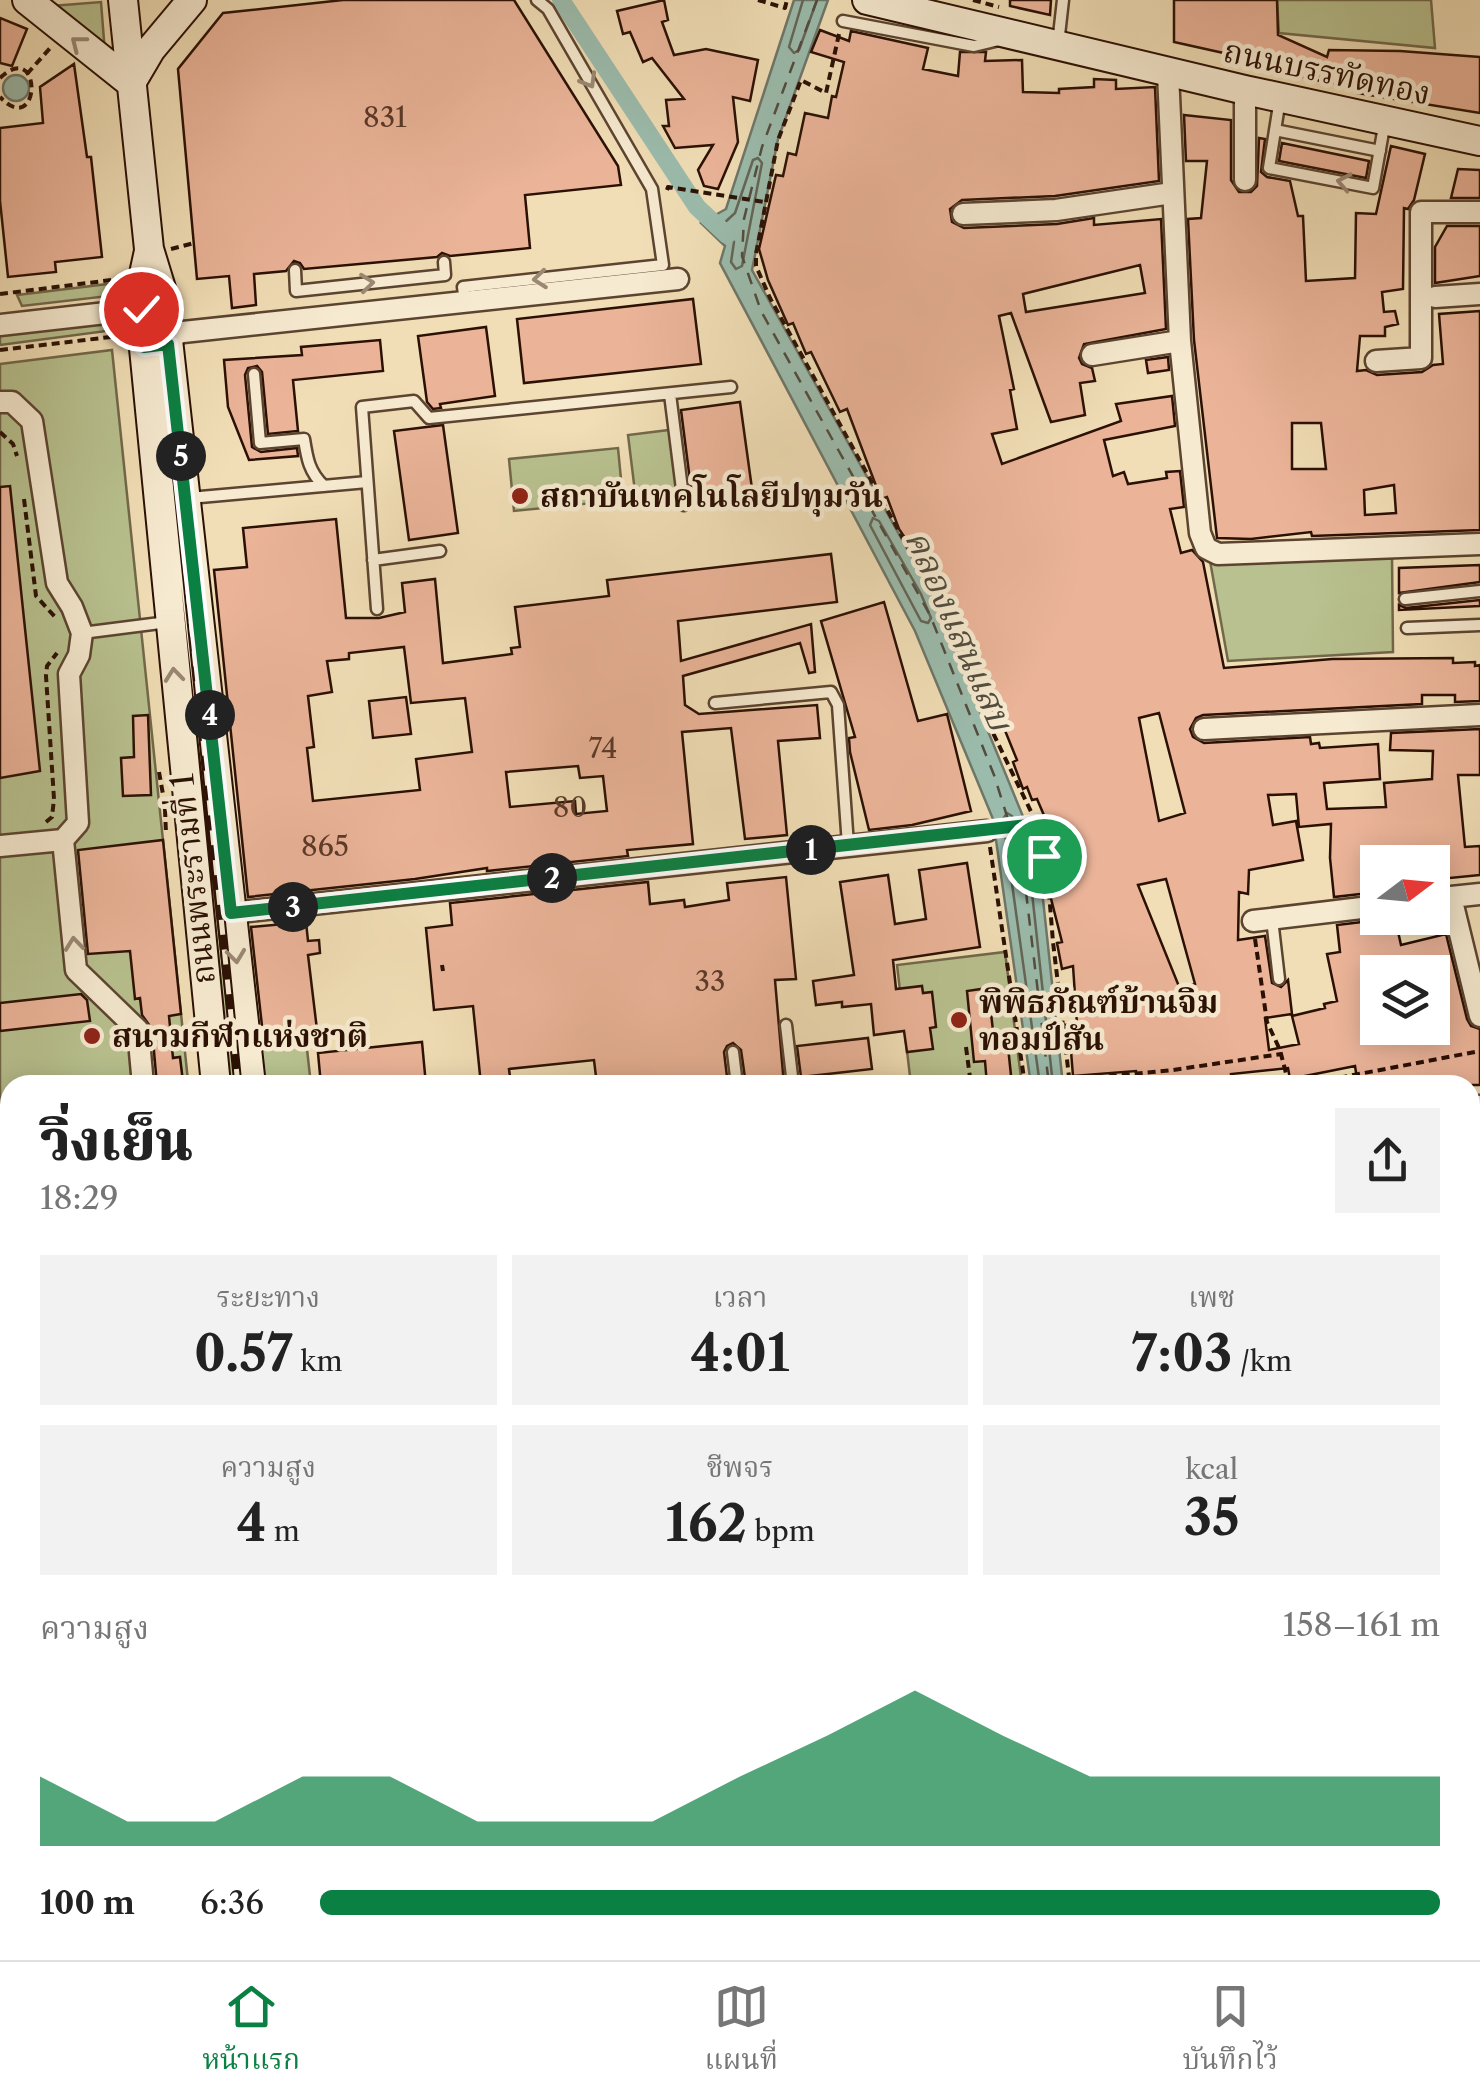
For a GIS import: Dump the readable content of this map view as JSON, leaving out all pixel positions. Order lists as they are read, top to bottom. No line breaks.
{"streets":{"main road":["ถนนบรรทัดทอง","ถนนพระรามที่ 1"]},"water":["คลองแสนแสบ"],"places":["สถาบันเทคโนโลยีปทุมวัน","พิพิธภัณฑ์บ้านจิม ทอมป์สัน","สนามกีฬาแห่งชาติ"],"house_numbers":["831","74","80","865","33"],"north":"right","page":{"pins":["5","4","1","2","3"],"heading":["วิ่งเย็น","18:29"],"stats":[["ระยะทาง","0.57 km"],["เวลา","4:01"],["เพซ","7:03 /km"],["ความสูง","4 m"],["ชีพจร","162 bpm"],["kcal","35"]],"chart":["ความสูง","158–161 m"],"list":[{"name":"100 m","note":"6:36"}],"tabs":["หน้าแรก","แผนที่","บันทึกไว้"]}}
